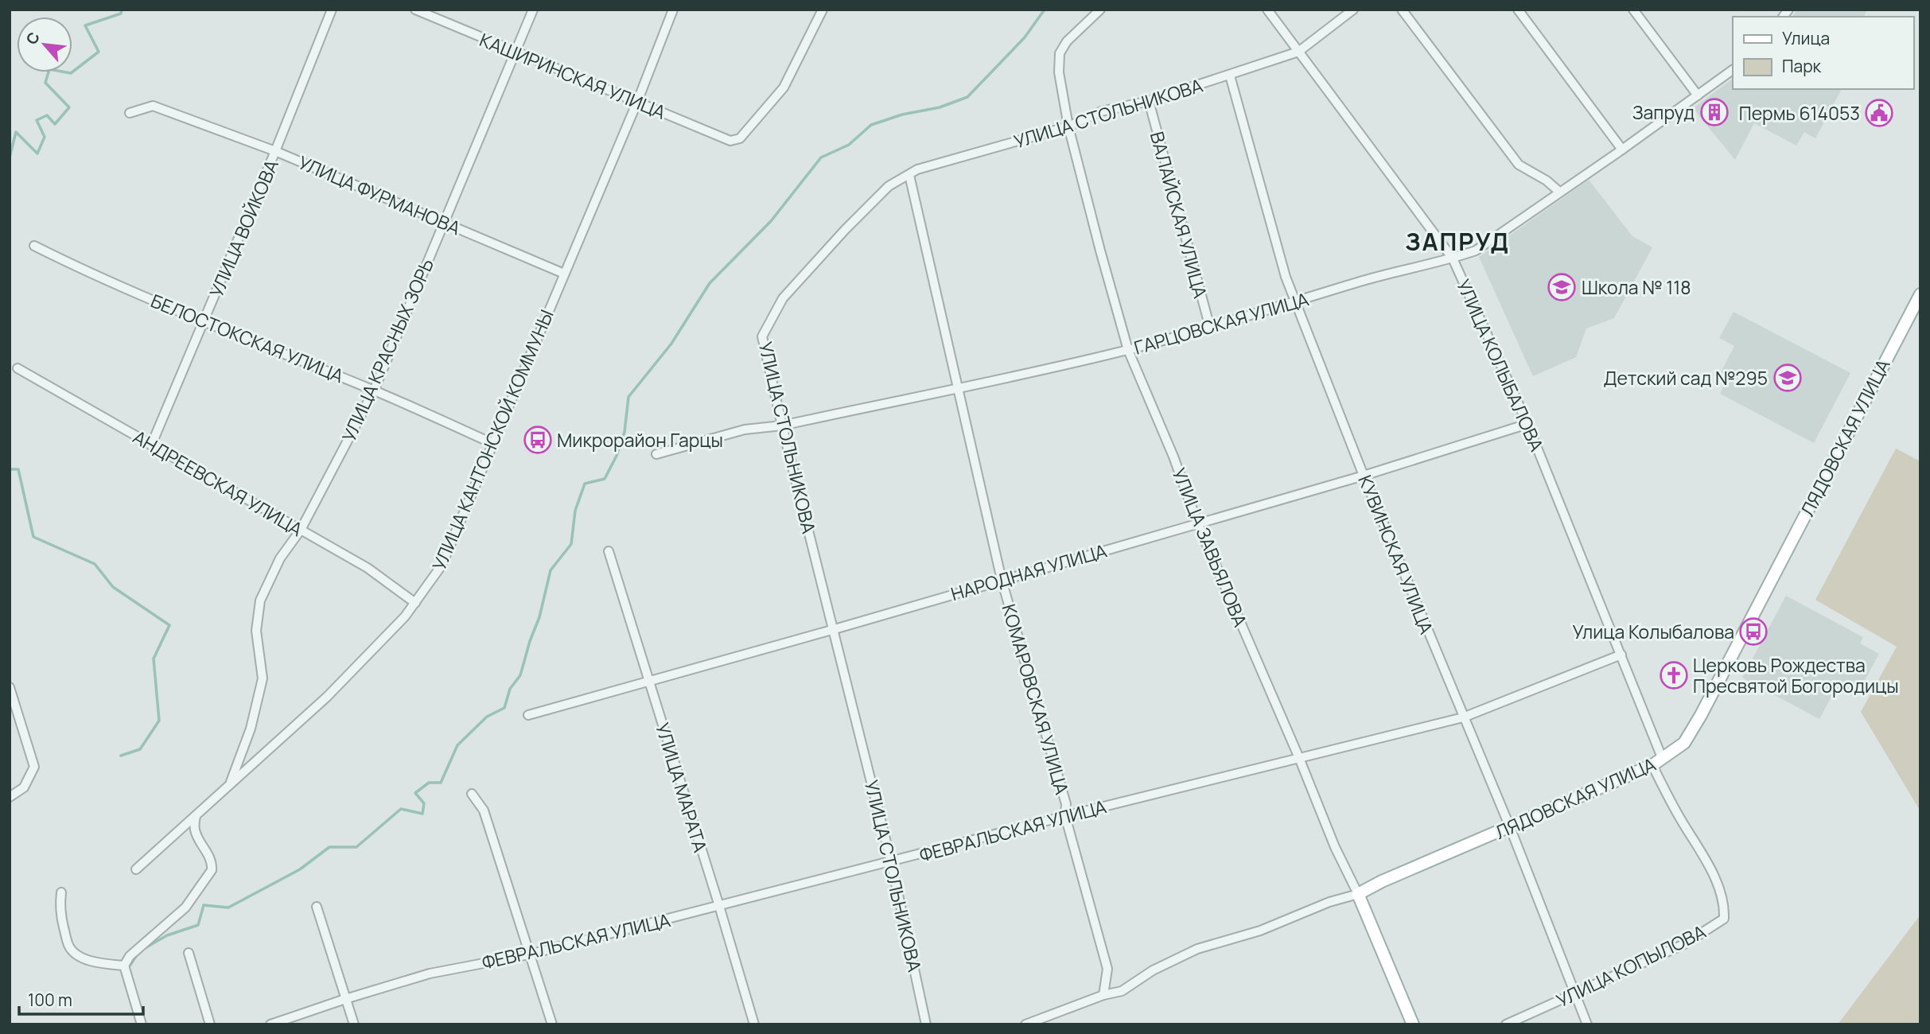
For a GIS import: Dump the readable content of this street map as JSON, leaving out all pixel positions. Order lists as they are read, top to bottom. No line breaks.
{"streets":{"main road":["ЛЯДОВСКАЯ УЛИЦА","УЛИЦА ЗАВЬЯЛОВА"],"street":["КАШИРИНСКАЯ УЛИЦА","УЛИЦА СТОЛЬНИКОВА","УЛИЦА ФУРМАНОВА","ВАЛАЙСКАЯ УЛИЦА","УЛИЦА ВОЙКОВА","ГАРЦОВСКАЯ УЛИЦА","БЕЛОСТОКСКАЯ УЛИЦА","УЛИЦА КРАСНЫХ ЗОРЬ","УЛИЦА КОЛЫБАЛОВА","УЛИЦА КАНТОНСКОЙ КОММУНЫ","АНДРЕЕВСКАЯ УЛИЦА","КУВИНСКАЯ УЛИЦА","НАРОДНАЯ УЛИЦА","КОМАРОВСКАЯ УЛИЦА","УЛИЦА МАРАТА","ФЕВРАЛЬСКАЯ УЛИЦА","УЛИЦА КОПЫЛОВА"]},"crossings":[["КАШИРИНСКАЯ УЛИЦА","УЛИЦА КРАСНЫХ ЗОРЬ"],["КАШИРИНСКАЯ УЛИЦА","УЛИЦА КАНТОНСКОЙ КОММУНЫ"],["УЛИЦА СТОЛЬНИКОВА","ВАЛАЙСКАЯ УЛИЦА"],["УЛИЦА СТОЛЬНИКОВА","ГАРЦОВСКАЯ УЛИЦА"],["УЛИЦА СТОЛЬНИКОВА","УЛИЦА КОЛЫБАЛОВА"],["УЛИЦА СТОЛЬНИКОВА","УЛИЦА ЗАВЬЯЛОВА"],["УЛИЦА СТОЛЬНИКОВА","КУВИНСКАЯ УЛИЦА"],["УЛИЦА СТОЛЬНИКОВА","НАРОДНАЯ УЛИЦА"],["УЛИЦА СТОЛЬНИКОВА","КОМАРОВСКАЯ УЛИЦА"],["УЛИЦА СТОЛЬНИКОВА","ФЕВРАЛЬСКАЯ УЛИЦА"],["УЛИЦА ФУРМАНОВА","УЛИЦА ВОЙКОВА"],["УЛИЦА ФУРМАНОВА","УЛИЦА КРАСНЫХ ЗОРЬ"],["УЛИЦА ФУРМАНОВА","УЛИЦА КАНТОНСКОЙ КОММУНЫ"],["ВАЛАЙСКАЯ УЛИЦА","ГАРЦОВСКАЯ УЛИЦА"],["УЛИЦА ВОЙКОВА","БЕЛОСТОКСКАЯ УЛИЦА"],["УЛИЦА ВОЙКОВА","АНДРЕЕВСКАЯ УЛИЦА"],["ГАРЦОВСКАЯ УЛИЦА","УЛИЦА КОЛЫБАЛОВА"],["ГАРЦОВСКАЯ УЛИЦА","УЛИЦА ЗАВЬЯЛОВА"],["ГАРЦОВСКАЯ УЛИЦА","КУВИНСКАЯ УЛИЦА"],["ГАРЦОВСКАЯ УЛИЦА","КОМАРОВСКАЯ УЛИЦА"],["БЕЛОСТОКСКАЯ УЛИЦА","УЛИЦА КРАСНЫХ ЗОРЬ"],["БЕЛОСТОКСКАЯ УЛИЦА","УЛИЦА КАНТОНСКОЙ КОММУНЫ"],["УЛИЦА КРАСНЫХ ЗОРЬ","УЛИЦА КАНТОНСКОЙ КОММУНЫ"],["УЛИЦА КРАСНЫХ ЗОРЬ","АНДРЕЕВСКАЯ УЛИЦА"],["УЛИЦА КОЛЫБАЛОВА","ЛЯДОВСКАЯ УЛИЦА"],["УЛИЦА КОЛЫБАЛОВА","НАРОДНАЯ УЛИЦА"],["УЛИЦА КОЛЫБАЛОВА","ФЕВРАЛЬСКАЯ УЛИЦА"],["УЛИЦА КОЛЫБАЛОВА","УЛИЦА КОПЫЛОВА"],["ЛЯДОВСКАЯ УЛИЦА","УЛИЦА ЗАВЬЯЛОВА"],["ЛЯДОВСКАЯ УЛИЦА","КУВИНСКАЯ УЛИЦА"],["ЛЯДОВСКАЯ УЛИЦА","КОМАРОВСКАЯ УЛИЦА"],["УЛИЦА КАНТОНСКОЙ КОММУНЫ","АНДРЕЕВСКАЯ УЛИЦА"],["УЛИЦА ЗАВЬЯЛОВА","НАРОДНАЯ УЛИЦА"],["УЛИЦА ЗАВЬЯЛОВА","ФЕВРАЛЬСКАЯ УЛИЦА"],["КУВИНСКАЯ УЛИЦА","НАРОДНАЯ УЛИЦА"],["КУВИНСКАЯ УЛИЦА","ФЕВРАЛЬСКАЯ УЛИЦА"],["КУВИНСКАЯ УЛИЦА","УЛИЦА КОПЫЛОВА"],["НАРОДНАЯ УЛИЦА","КОМАРОВСКАЯ УЛИЦА"],["НАРОДНАЯ УЛИЦА","УЛИЦА МАРАТА"],["КОМАРОВСКАЯ УЛИЦА","ФЕВРАЛЬСКАЯ УЛИЦА"],["УЛИЦА МАРАТА","ФЕВРАЛЬСКАЯ УЛИЦА"]],"districts":["ЗАПРУД"],"places":{"building":["Запруд"],"public building":["Пермь 614053"],"school or university":["Школа № 118","Детский сад №295"],"bus stop":["Микрорайон Гарцы","Улица Колыбалова"],"church":["Церковь Рождества Пресвятой Богородицы"]},"legend":["Улица","Парк"],"scale_bar":"100 m","north":"top left"}
